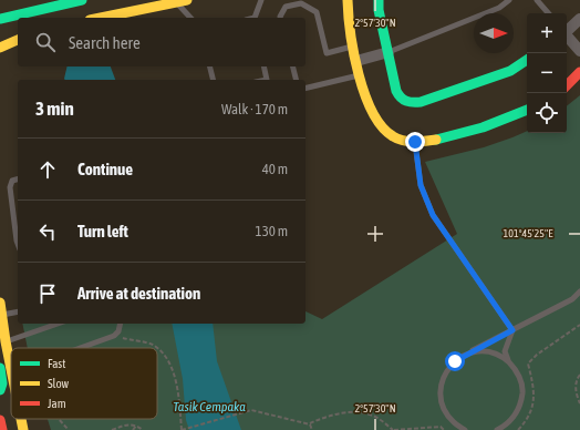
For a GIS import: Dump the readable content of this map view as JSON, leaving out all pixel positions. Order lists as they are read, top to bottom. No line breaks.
{"water":["Tasik Cempaka"],"legend":["Fast","Slow","Jam"],"north":"right","page":{"map_buttons":["+","−"],"search":"Search here","heading":["3 min","Walk · 170 m"],"list":[["Continue","40 m"],["Turn left","130 m"],"Arrive at destination"]},"coordinates":["2°57'30\"N","101°45'25\"E"]}
